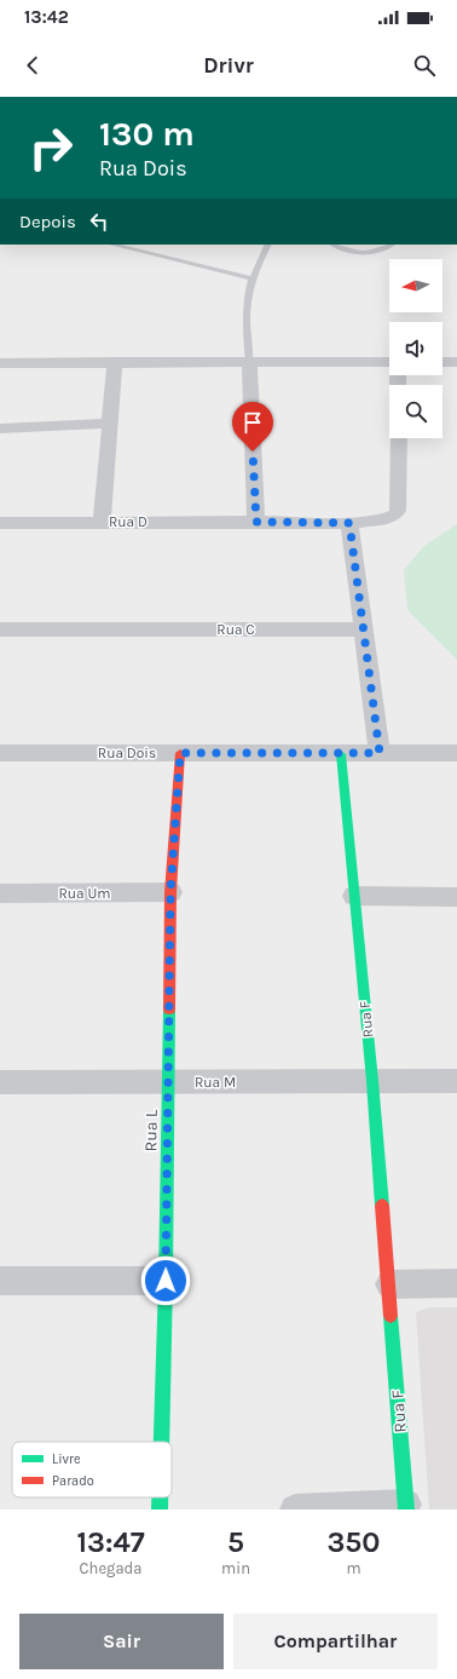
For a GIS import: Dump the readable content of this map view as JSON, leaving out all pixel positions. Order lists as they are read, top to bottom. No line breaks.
{"streets":{"street":["Rua D","Rua C","Rua Dois","Rua Um","Rua F","Rua M","Rua L"]},"crossings":[["Rua Dois","Rua F"],["Rua Dois","Rua L"],["Rua Um","Rua L"],["Rua F","Rua M"],["Rua M","Rua L"]],"legend":["Livre","Parado"],"north":"left","page":{"status":"13:42","header":"Drivr","turn":["130 m","Rua Dois"],"then":"Depois","eta":["13:47","Chegada","5","min","350","m"],"buttons":["Sair","Compartilhar"]}}
